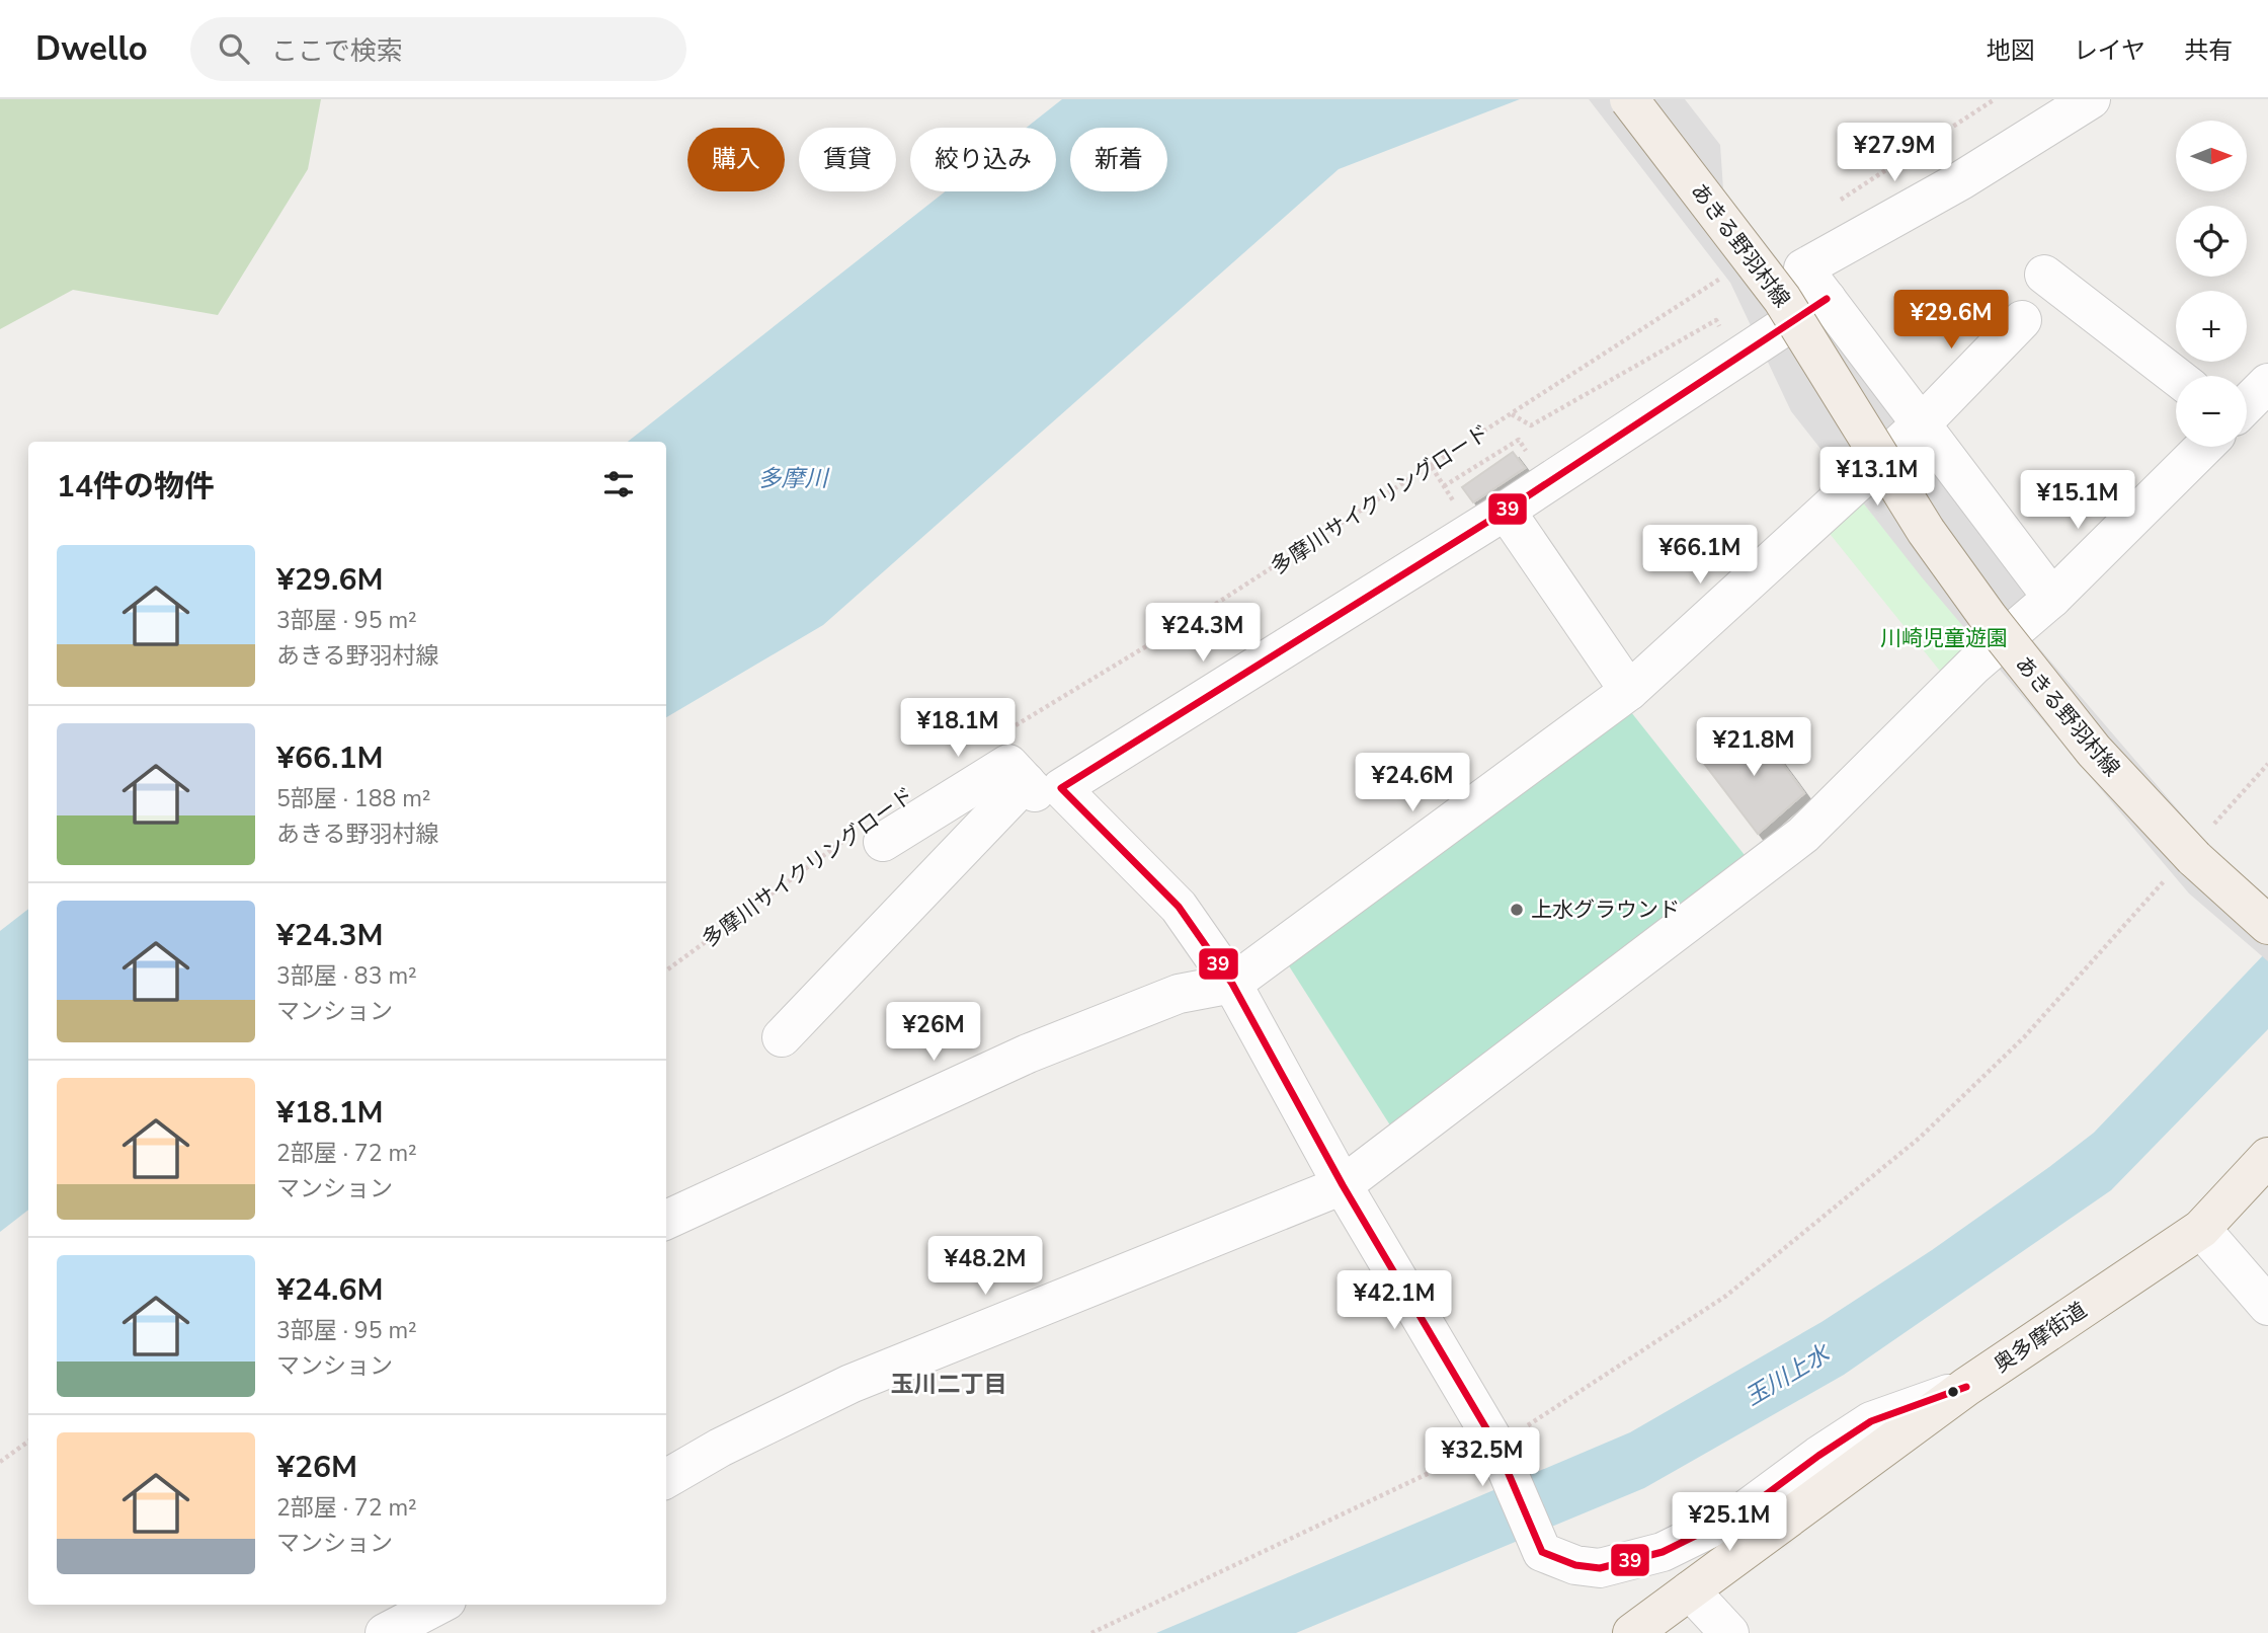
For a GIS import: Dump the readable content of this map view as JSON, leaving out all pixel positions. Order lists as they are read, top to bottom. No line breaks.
{"streets":{"main road":["あきる野羽村線","奥多摩街道"],"path":["多摩川サイクリングロード"]},"districts":["玉川二丁目"],"water":["多摩川","玉川上水"],"parks":["川崎児童遊園"],"places":["上水グラウンド"],"lines":["transit line 39"],"north":"right","page":{"header":"Dwello","search":"ここで検索","nav":["地図","レイヤ","共有"],"map_buttons":["+","−"],"price":["¥27.9M","¥29.6M","¥13.1M","¥15.1M","¥66.1M","¥24.3M","¥18.1M","¥21.8M","¥24.6M","¥26M","¥48.2M","¥42.1M","¥32.5M","¥25.1M"],"chip":["購入","賃貸","絞り込み","新着"],"heading":"14件の物件","list":[{"name":"¥29.6M","note":"3部屋 · 95 m² · あきる野羽村線"},{"name":"¥66.1M","note":"5部屋 · 188 m² · あきる野羽村線"},{"name":"¥24.3M","note":"3部屋 · 83 m² · マンション"},{"name":"¥18.1M","note":"2部屋 · 72 m² · マンション"},{"name":"¥24.6M","note":"3部屋 · 95 m² · マンション"},{"name":"¥26M","note":"2部屋 · 72 m² · マンション"}]}}
